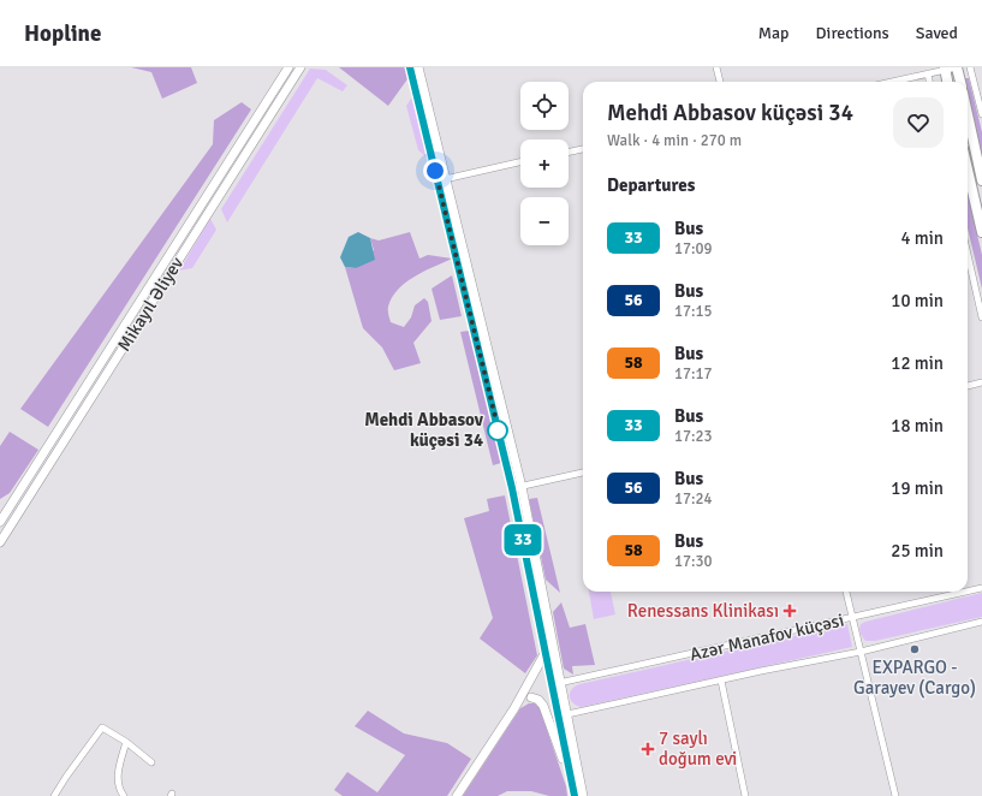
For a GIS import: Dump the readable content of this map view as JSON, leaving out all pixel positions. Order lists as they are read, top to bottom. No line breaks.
{"streets":{"street":["Mikayıl Əliyev","Azər Manafov küçəsi"]},"places":{"other":["Mehdi Abbasov küçəsi 34","EXPARGO - Garayev (Cargo)"],"health":["Renessans Klinikası","7 saylı doğum evi"]},"lines":["bus line 33"],"page":{"header":"Hopline","nav":["Map","Directions","Saved"],"on_map":"33","map_buttons":["+","−"],"heading":[["Mehdi Abbasov küçəsi 34","Walk · 4 min · 270 m"],"Departures"],"list":[{"mark":"33","name":"Bus","note":"17:09","value":"4 min"},{"mark":"56","name":"Bus","note":"17:15","value":"10 min"},{"mark":"58","name":"Bus","note":"17:17","value":"12 min"},{"mark":"33","name":"Bus","note":"17:23","value":"18 min"},{"mark":"56","name":"Bus","note":"17:24","value":"19 min"},{"mark":"58","name":"Bus","note":"17:30","value":"25 min"}]}}
